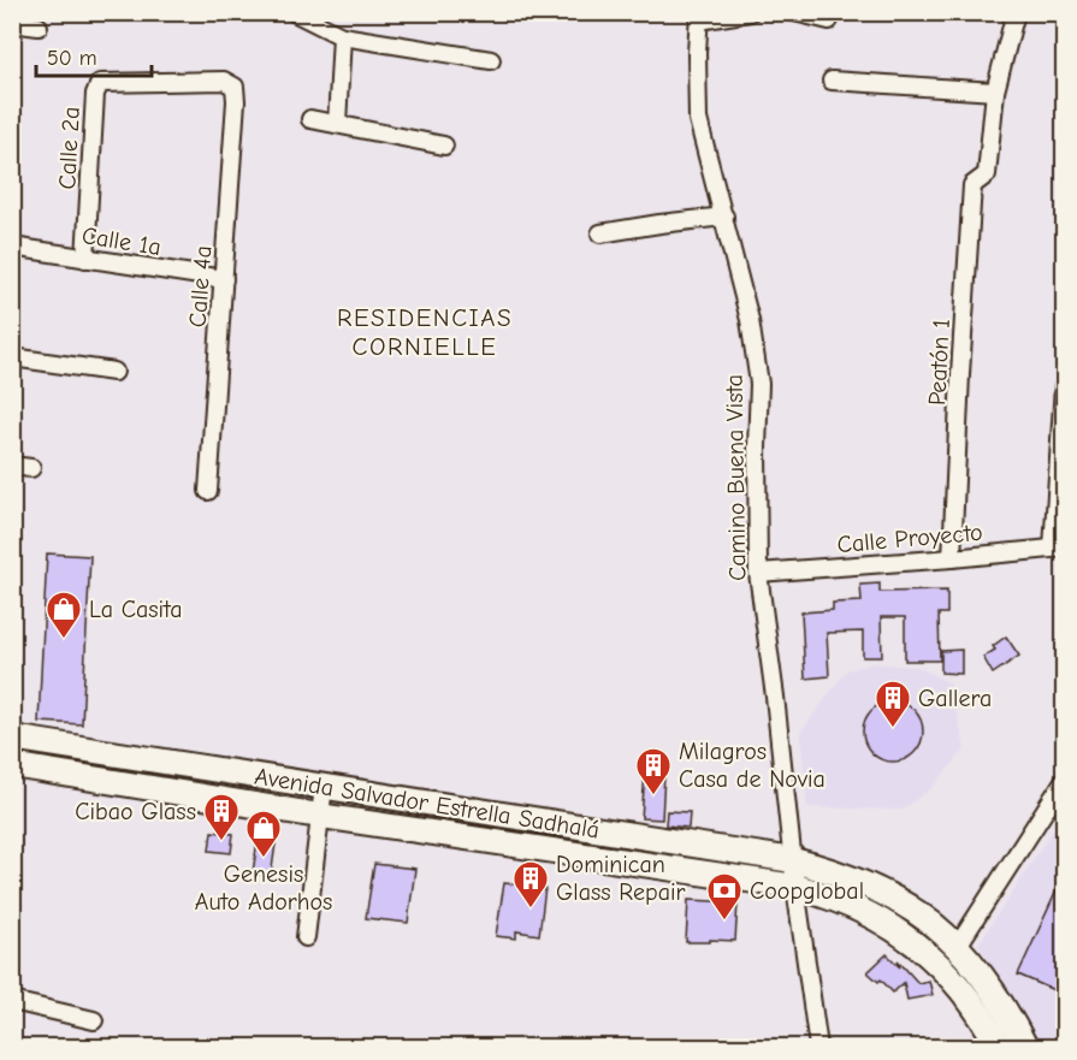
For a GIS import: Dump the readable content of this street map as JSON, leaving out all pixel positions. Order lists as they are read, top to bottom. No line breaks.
{"streets":{"highway":["Avenida Salvador Estrella Sadhalá"],"street":["Calle 2a","Calle 1a","Calle 4a","Peatón 1","Camino Buena Vista","Calle Proyecto"]},"crossings":[["Calle 2a","Calle 1a"],["Calle 2a","Calle 4a"],["Calle 1a","Calle 4a"],["Peatón 1","Calle Proyecto"],["Camino Buena Vista","Calle Proyecto"],["Camino Buena Vista","Avenida Salvador Estrella Sadhalá"]],"districts":["RESIDENCIAS CORNIELLE"],"places":{"shop":["La Casita","Genesis Auto Adorhos"],"building":["Gallera","Milagros Casa de Novia","Cibao Glass","Dominican Glass Repair"],"bank":["Coopglobal"]},"scale_bar":"50 m"}
